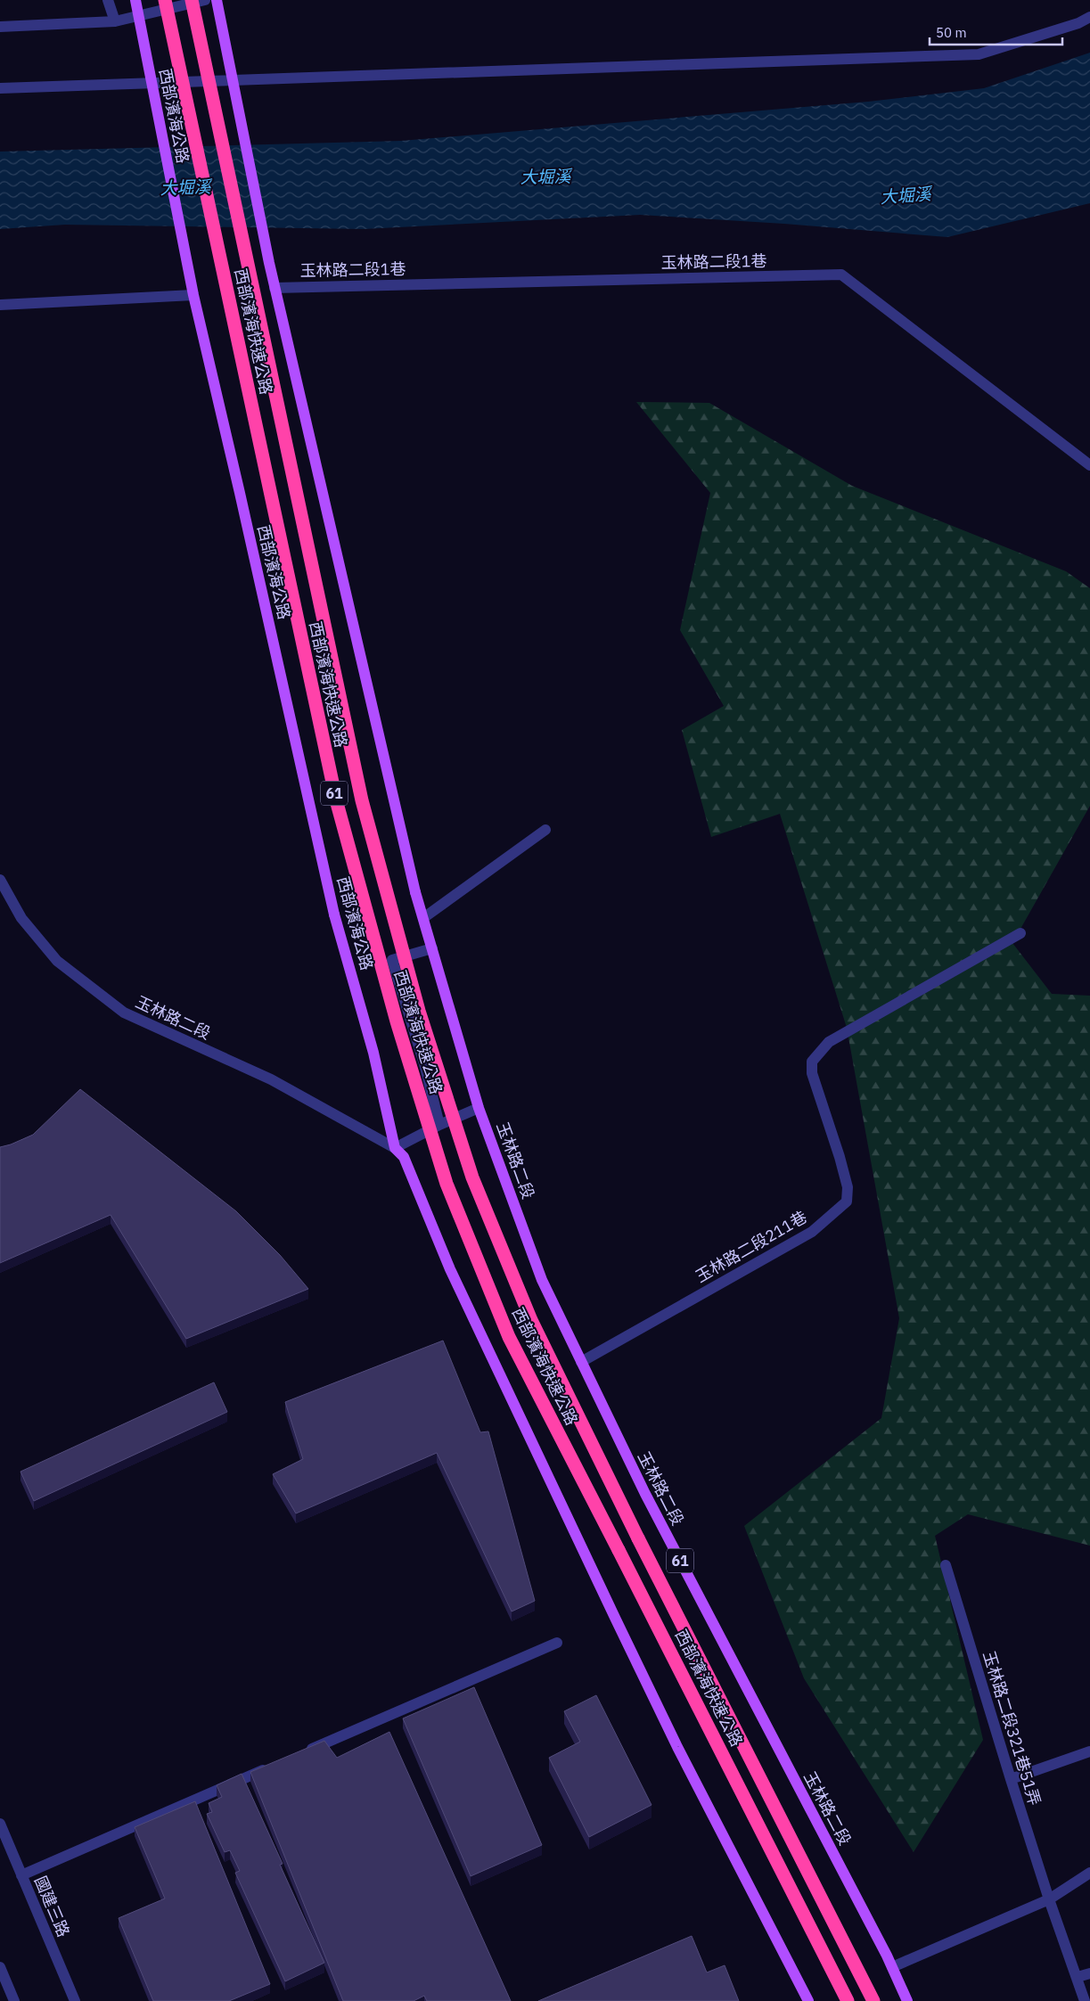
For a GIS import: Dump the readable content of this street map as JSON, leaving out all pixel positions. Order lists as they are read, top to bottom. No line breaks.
{"streets":{"highway":["西部濱海快速公路","61"],"main road":["西部濱海公路","玉林路二段"],"street":["玉林路二段1巷","玉林路二段211巷","玉林路二段321巷51弄","國建三路"]},"crossings":[["西部濱海公路","玉林路二段"],["玉林路二段1巷","61"],["61","玉林路二段"],["玉林路二段","玉林路二段211巷"]],"water":["大堀溪"],"scale_bar":"50 m"}
